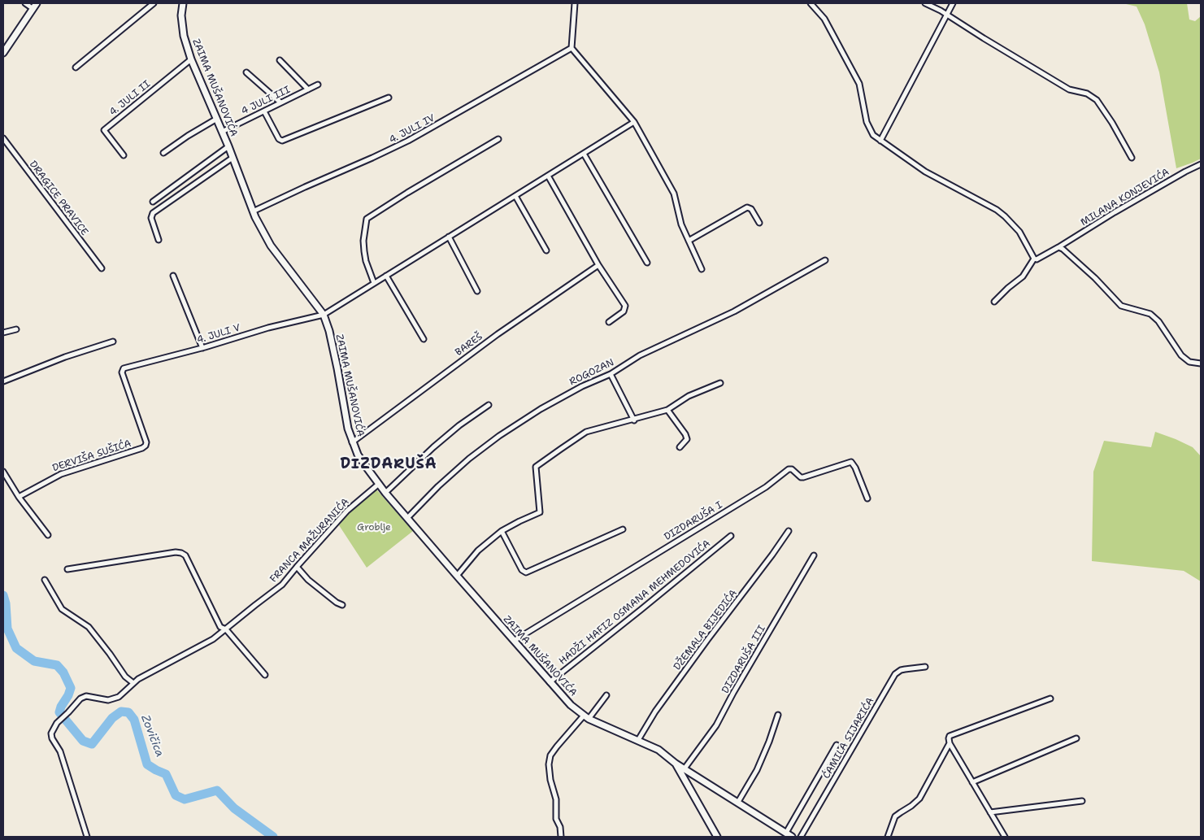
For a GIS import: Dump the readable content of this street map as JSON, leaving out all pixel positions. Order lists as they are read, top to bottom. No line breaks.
{"streets":{"street":["ZAIMA MUŠANOVIĆA","4. JULI II","4 JULI III","4. JULI IV","MILANA KONJEVIĆA","DRAGICE PRAVICE","4. JULI V","BAREŠ","ROGOZAN","DERVIŠA SUŠIĆA","DIZDARUŠA I","FRANCA MAŽURANIĆA","HADŽI HAFIZ OSMANA MEHMEDOVIĆA","DŽEMALA BIJEDIĆA","DIZDARUŠA III","ĆAMILA SIJARIĆA"]},"crossings":[["ZAIMA MUŠANOVIĆA","4. JULI II"],["ZAIMA MUŠANOVIĆA","4 JULI III"],["ZAIMA MUŠANOVIĆA","4. JULI IV"],["ZAIMA MUŠANOVIĆA","4. JULI V"],["ZAIMA MUŠANOVIĆA","BAREŠ"],["ZAIMA MUŠANOVIĆA","ROGOZAN"],["ZAIMA MUŠANOVIĆA","DIZDARUŠA I"],["ZAIMA MUŠANOVIĆA","FRANCA MAŽURANIĆA"],["ZAIMA MUŠANOVIĆA","HADŽI HAFIZ OSMANA MEHMEDOVIĆA"],["ZAIMA MUŠANOVIĆA","DŽEMALA BIJEDIĆA"],["4. JULI V","DERVIŠA SUŠIĆA"]],"districts":["DIZDARUŠA"],"water":["Zovičica"],"parks":["Groblje"]}
